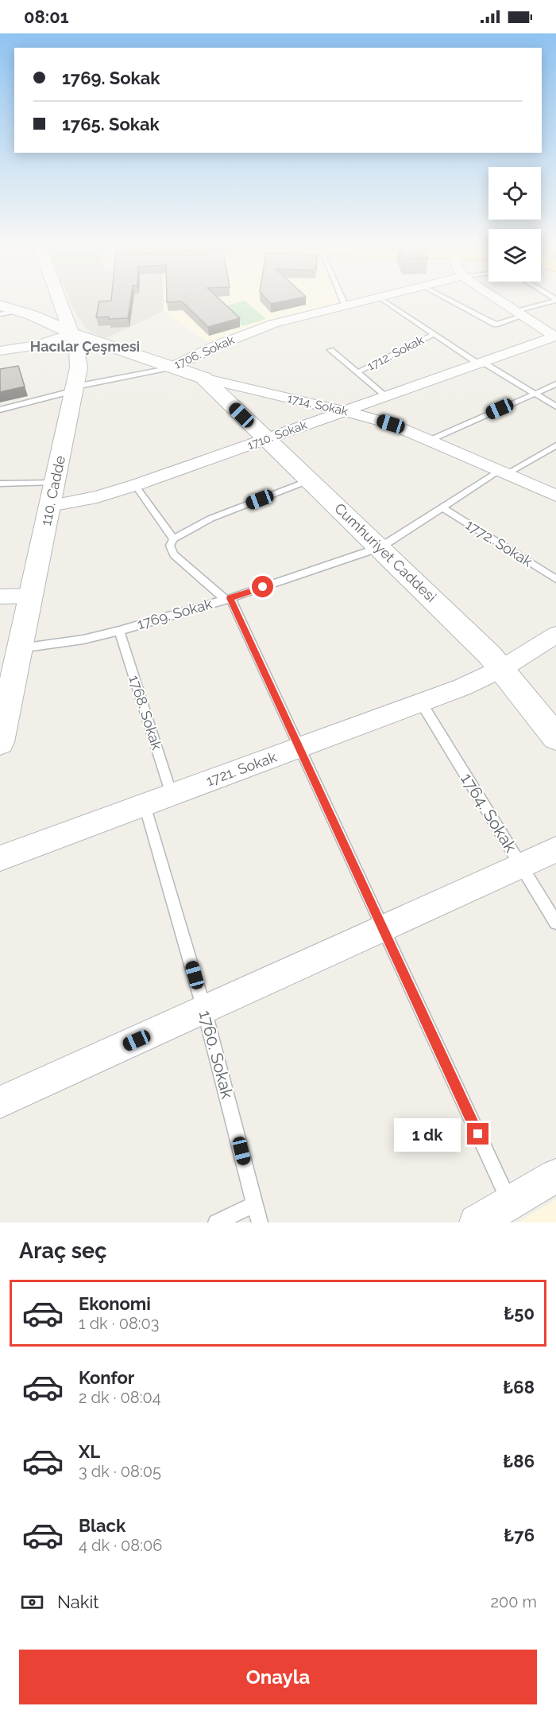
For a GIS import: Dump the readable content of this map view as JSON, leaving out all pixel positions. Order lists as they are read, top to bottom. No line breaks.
{"streets":{"street":["1706. Sokak","1714. Sokak","1710. Sokak","110. Cadde","Cumhuriyet Caddesi","1721. Sokak"],"lane":["1712. Sokak","1772. Sokak","1769. Sokak","1768. Sokak","1764. Sokak","1760. Sokak"]},"crossings":[["1706. Sokak","1714. Sokak"],["1706. Sokak","110. Cadde"],["1714. Sokak","1710. Sokak"],["1714. Sokak","110. Cadde"],["1714. Sokak","Cumhuriyet Caddesi"],["1714. Sokak","1769. Sokak"],["1710. Sokak","110. Cadde"],["1710. Sokak","Cumhuriyet Caddesi"],["110. Cadde","1769. Sokak"],["1772. Sokak","1769. Sokak"],["Cumhuriyet Caddesi","1769. Sokak"],["Cumhuriyet Caddesi","1721. Sokak"],["1769. Sokak","1768. Sokak"],["1768. Sokak","1721. Sokak"],["1721. Sokak","1764. Sokak"],["1721. Sokak","1760. Sokak"]],"districts":["Hacılar Çeşmesi"],"page":{"status":"08:01","banner":["1769. Sokak","1765. Sokak"],"bubble":"1 dk","heading":"Araç seç","list":[{"name":"Ekonomi","note":"1 dk · 08:03","value":"₺50"},{"name":"Konfor","note":"2 dk · 08:04","value":"₺68"},{"name":"XL","note":"3 dk · 08:05","value":"₺86"},{"name":"Black","note":"4 dk · 08:06","value":"₺76"}],"pay":["Nakit","200 m"],"buttons":"Onayla"}}
